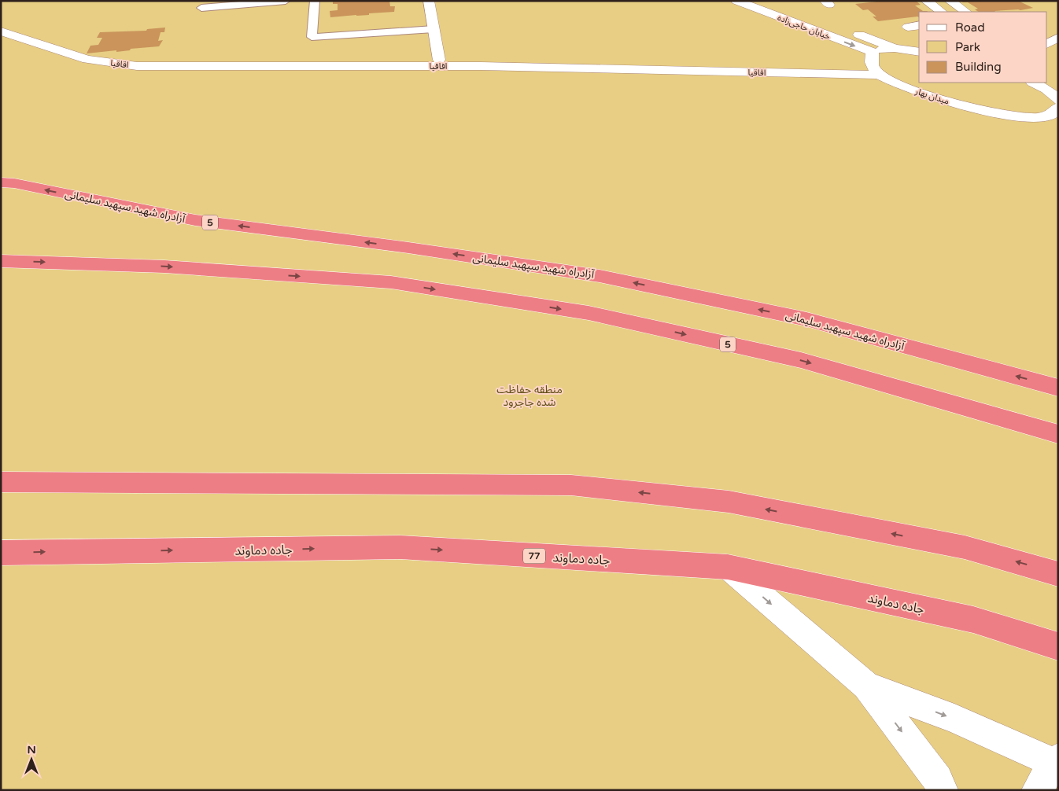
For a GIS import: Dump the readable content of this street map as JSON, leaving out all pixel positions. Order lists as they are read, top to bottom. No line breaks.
{"streets":{"highway":["آزادراه شهید سپهبد سلیمانی","5","جاده دماوند","77"],"street":["خیابان حاجی‌زاده","اقاقیا","میدان بهار"]},"crossings":[["اقاقیا","میدان بهار"]],"one_way":["خیابان حاجی‌زاده"],"parks":["منطقه حفاظت شده جاجرود"],"legend":["Road","Park","Building"],"north":"top"}
